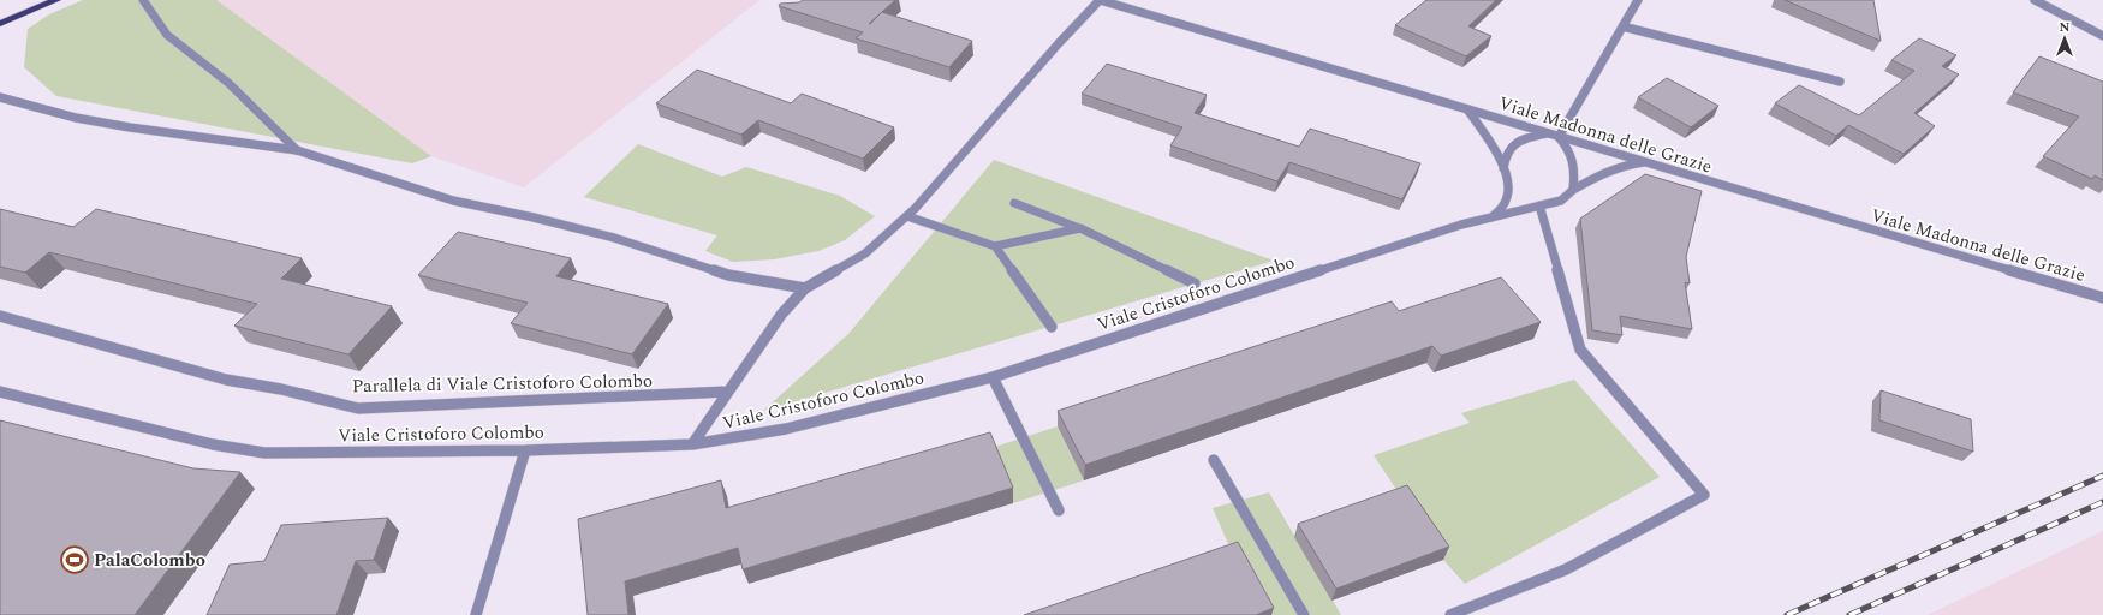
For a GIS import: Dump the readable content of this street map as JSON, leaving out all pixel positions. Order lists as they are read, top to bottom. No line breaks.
{"streets":{"street":["Viale Madonna delle Grazie","Viale Cristoforo Colombo","Parallela di Viale Cristoforo Colombo"]},"crossings":[["Viale Madonna delle Grazie","Viale Cristoforo Colombo"]],"places":{"sports":["PalaColombo"]},"north":"top"}
